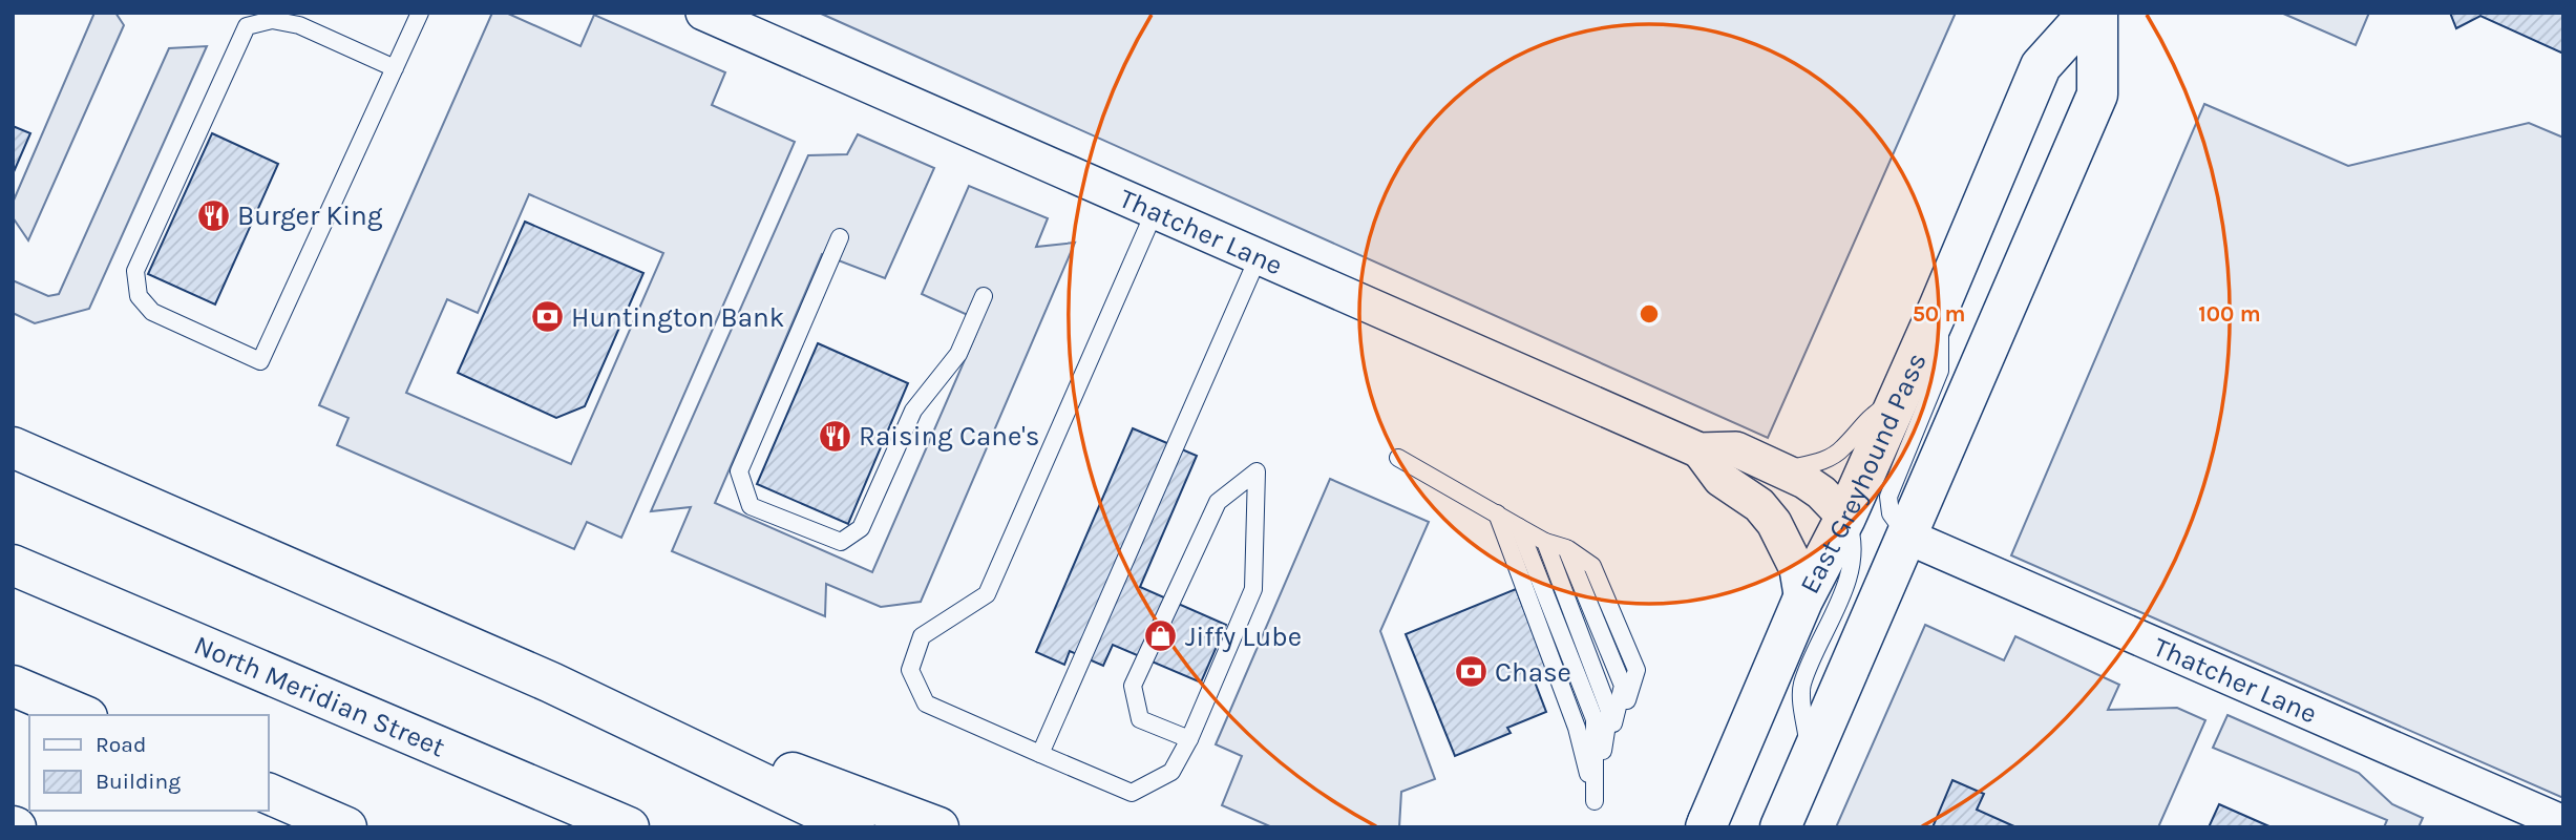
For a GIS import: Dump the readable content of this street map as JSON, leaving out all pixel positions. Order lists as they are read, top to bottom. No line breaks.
{"streets":{"main road":["East Greyhound Pass","North Meridian Street"],"street":["Thatcher Lane"]},"crossings":[["Thatcher Lane","East Greyhound Pass"]],"places":{"restaurant":["Burger King","Raising Cane's"],"bank":["Huntington Bank","Chase"],"shop":["Jiffy Lube"]},"legend":["Road","Building"],"rings":["50 m","100 m"]}
